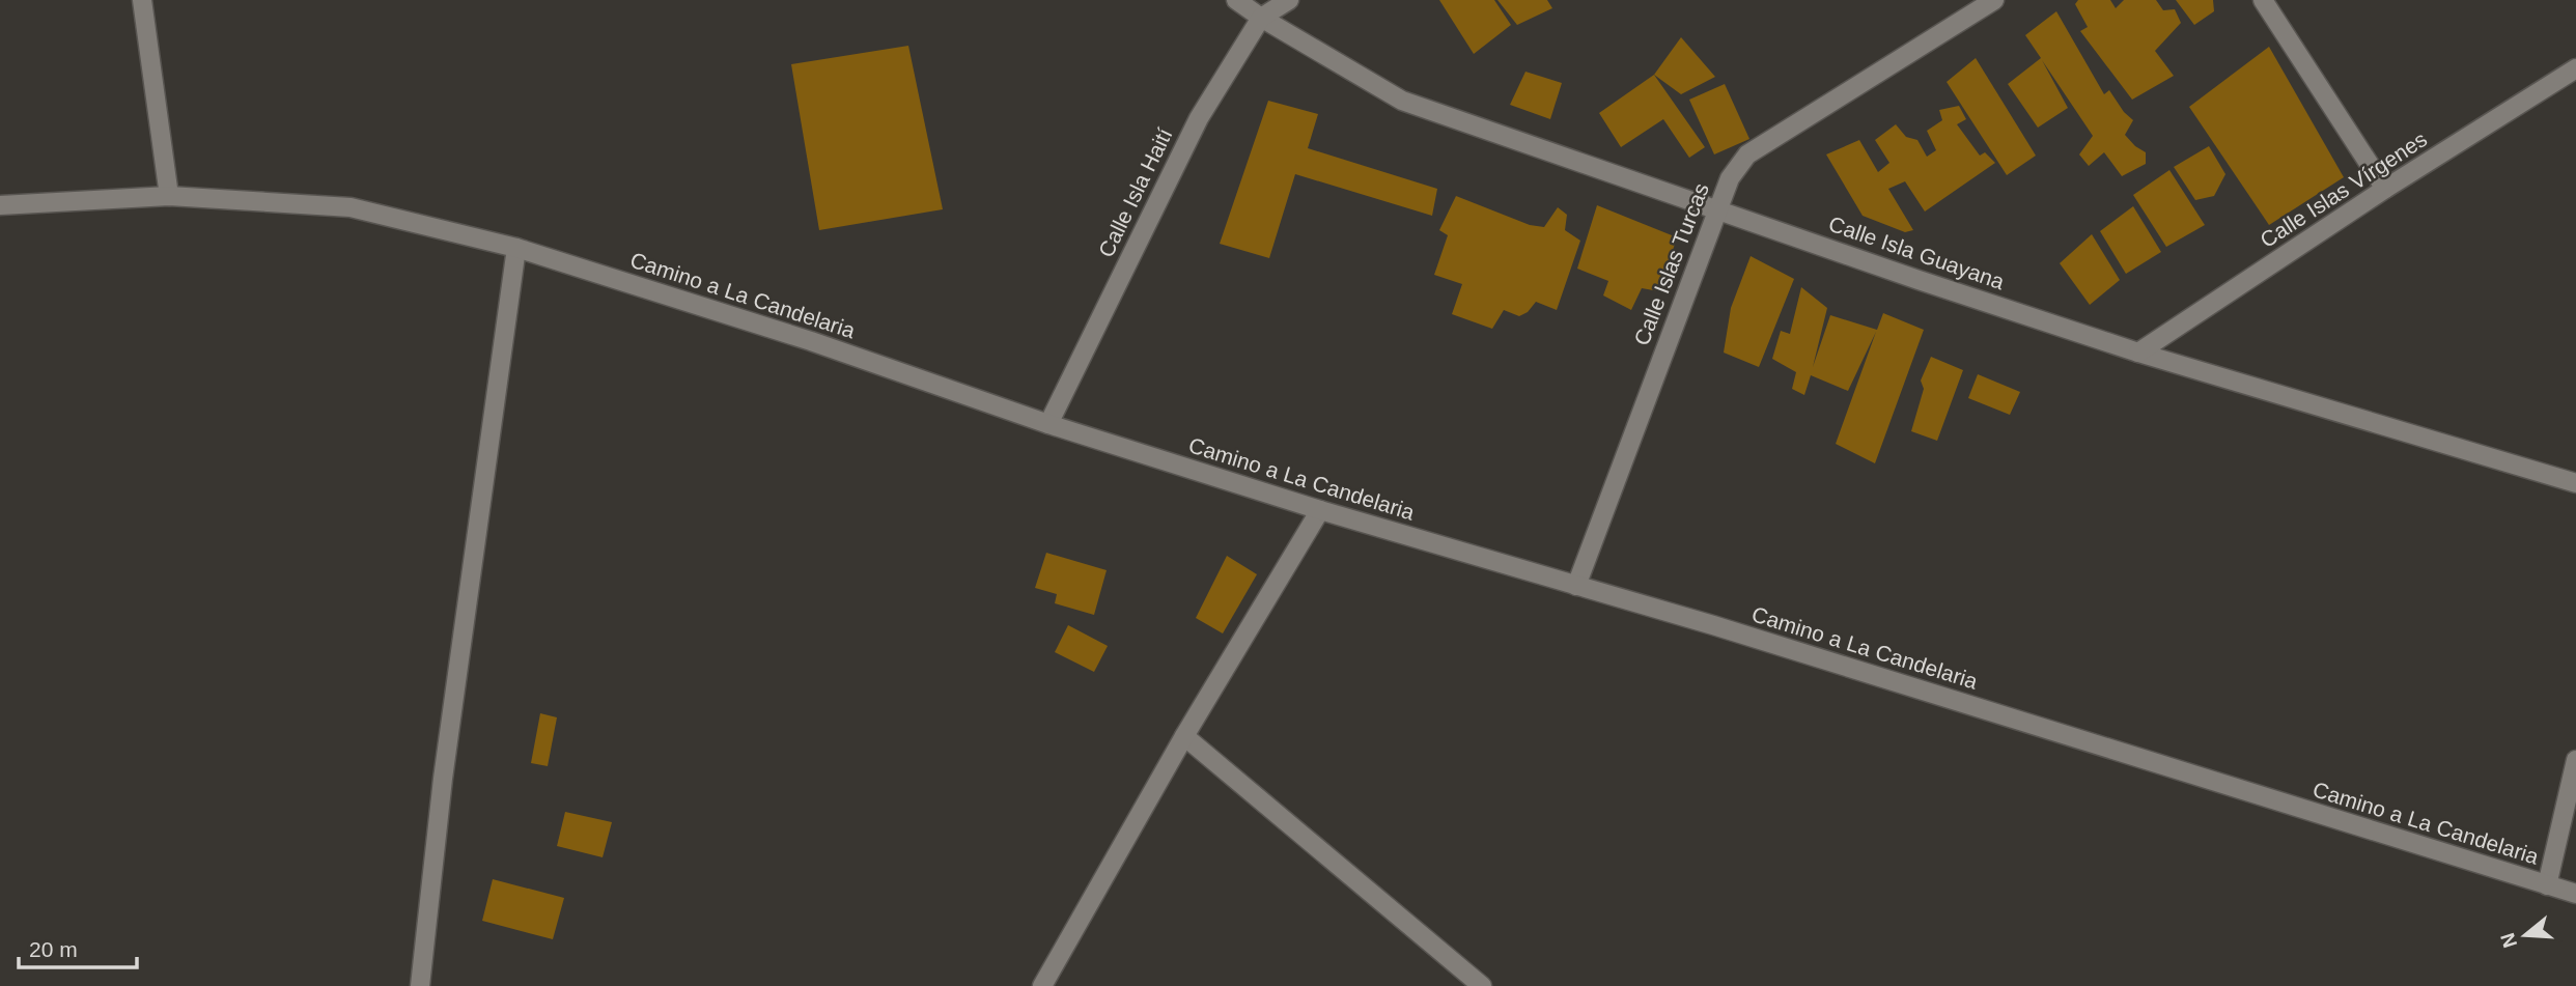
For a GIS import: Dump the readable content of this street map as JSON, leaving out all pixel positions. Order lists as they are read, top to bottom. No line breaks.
{"streets":{"street":["Calle Islas Vírgenes","Calle Isla Haití","Calle Isla Guayana","Calle Islas Turcas","Camino a La Candelaria"]},"crossings":[["Calle Islas Vírgenes","Calle Isla Guayana"],["Calle Isla Haití","Calle Isla Guayana"],["Calle Isla Haití","Camino a La Candelaria"],["Calle Isla Guayana","Calle Islas Turcas"],["Calle Islas Turcas","Camino a La Candelaria"]],"scale_bar":"20 m","north":"left"}
